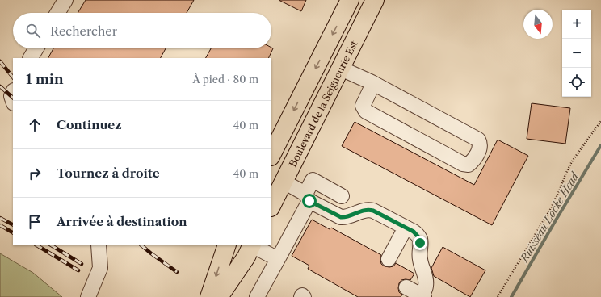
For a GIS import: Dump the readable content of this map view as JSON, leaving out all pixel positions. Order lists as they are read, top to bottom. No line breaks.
{"streets":{"main road":["Boulevard de la Seigneurie Est"]},"water":["Ruisseau Locke Head"],"north":"bottom","page":{"map_buttons":["+","−"],"search":"Rechercher","heading":["1 min","À pied · 80 m"],"list":[["Continuez","40 m"],["Tournez à droite","40 m"],"Arrivée à destination"]}}
